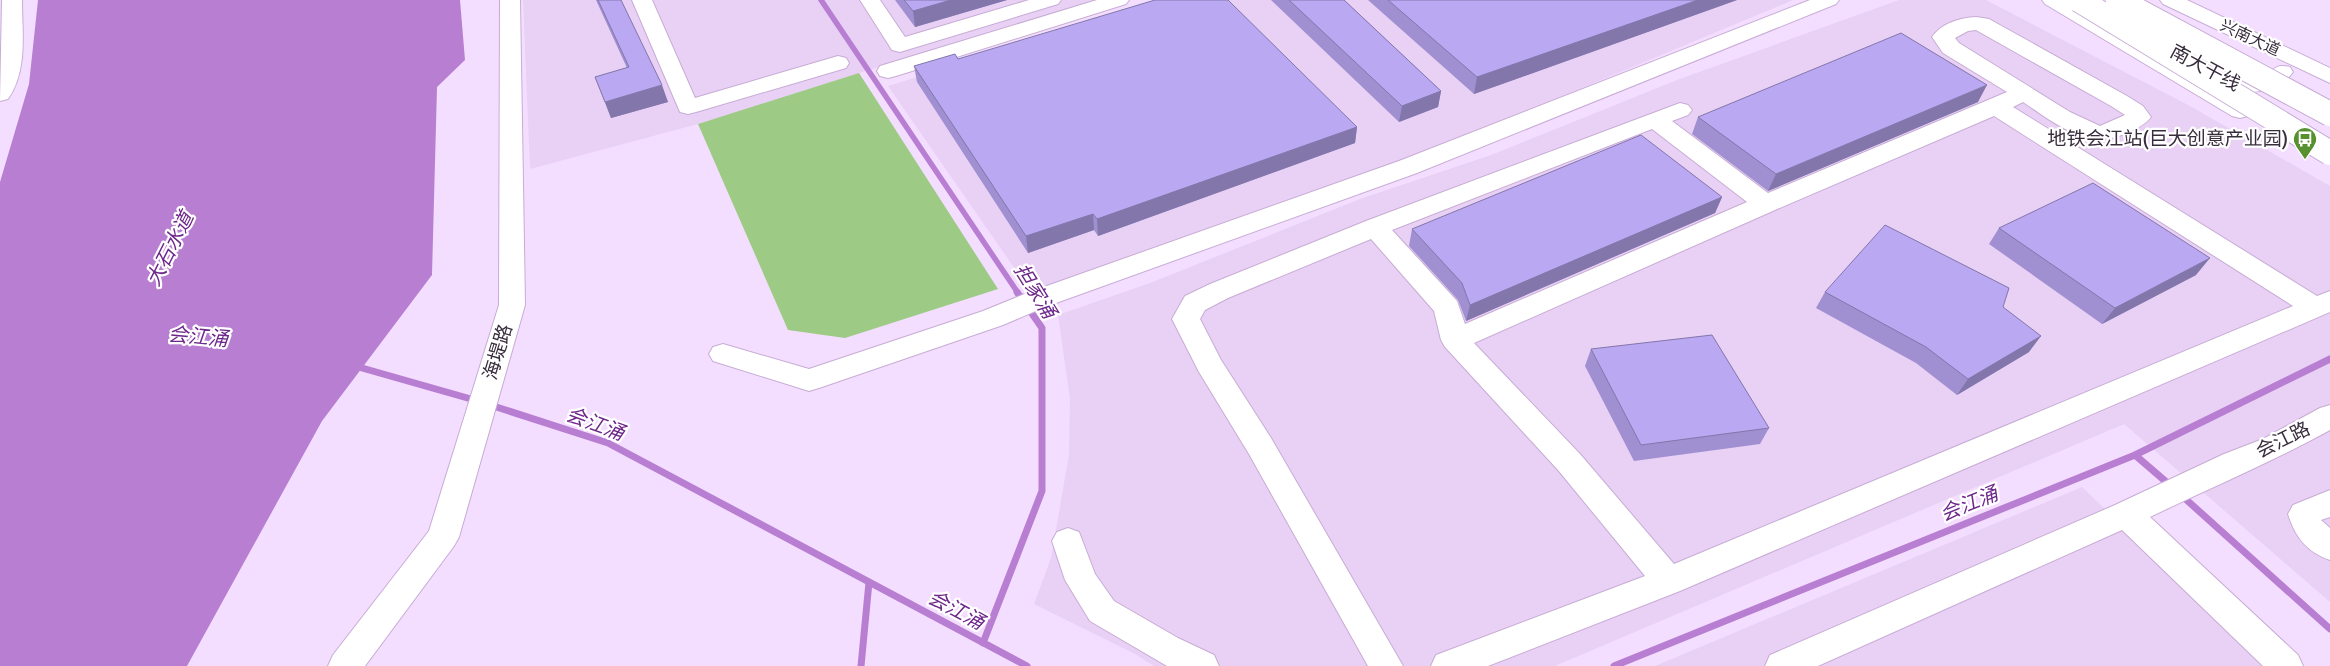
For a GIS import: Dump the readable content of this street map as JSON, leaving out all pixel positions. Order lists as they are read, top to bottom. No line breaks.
{"streets":{"main road":["兴南大道","南大干线","海堤路","会江路"]},"water":["大石水道","担家涌","会江涌"],"places":{"bus stop":["地铁会江站(巨大创意产业园)"]}}
